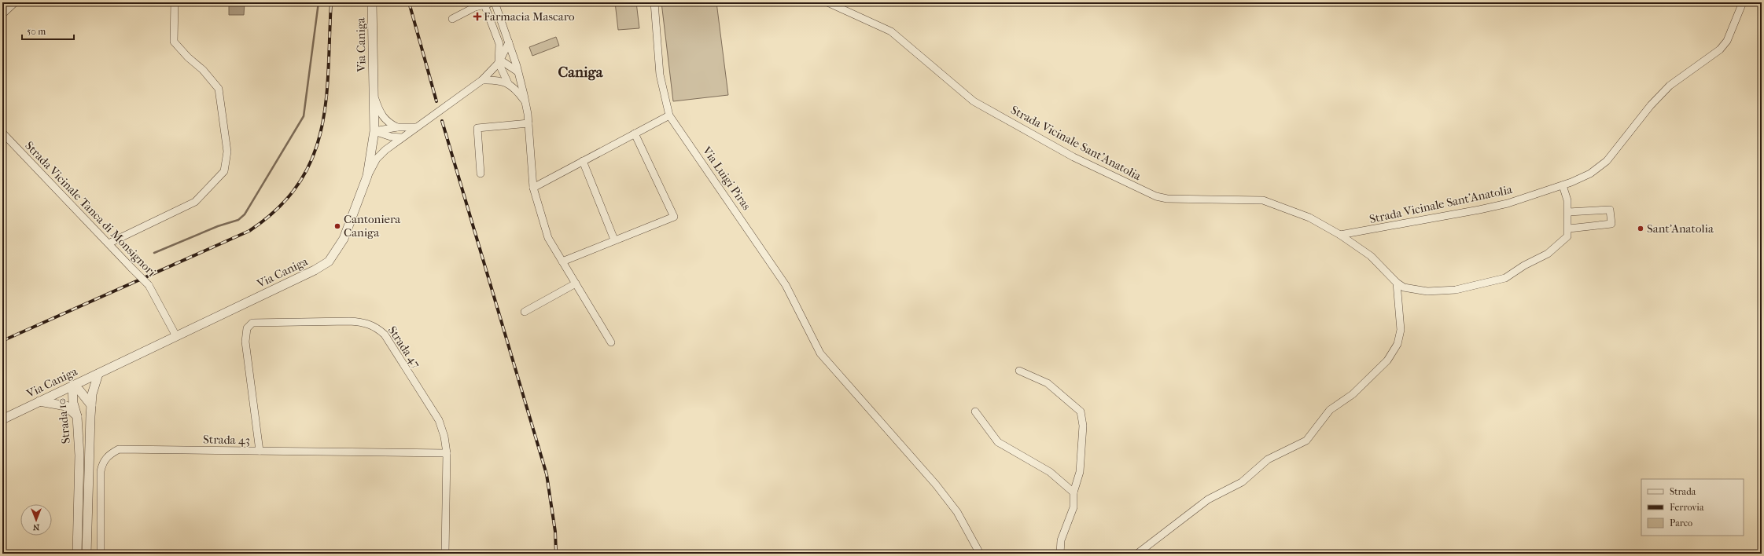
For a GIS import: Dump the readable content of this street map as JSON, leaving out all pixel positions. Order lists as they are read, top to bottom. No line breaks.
{"streets":{"street":["Via Caniga","Strada Vicinale Sant'Anatolia","Via Luigi Piras","Strada Vicinale Tanca di Monsignori","Strada 47","Strada 10","Strada 43"]},"crossings":[["Via Caniga","Strada Vicinale Tanca di Monsignori"],["Via Caniga","Strada 10"],["Strada 47","Strada 43"]],"districts":["Caniga"],"places":{"health":["Farmacia Mascaro"],"other":["Cantoniera Caniga","Sant'Anatolia"]},"legend":["Strada","Ferrovia","Parco"],"scale_bar":"50 m","north":"bottom"}
